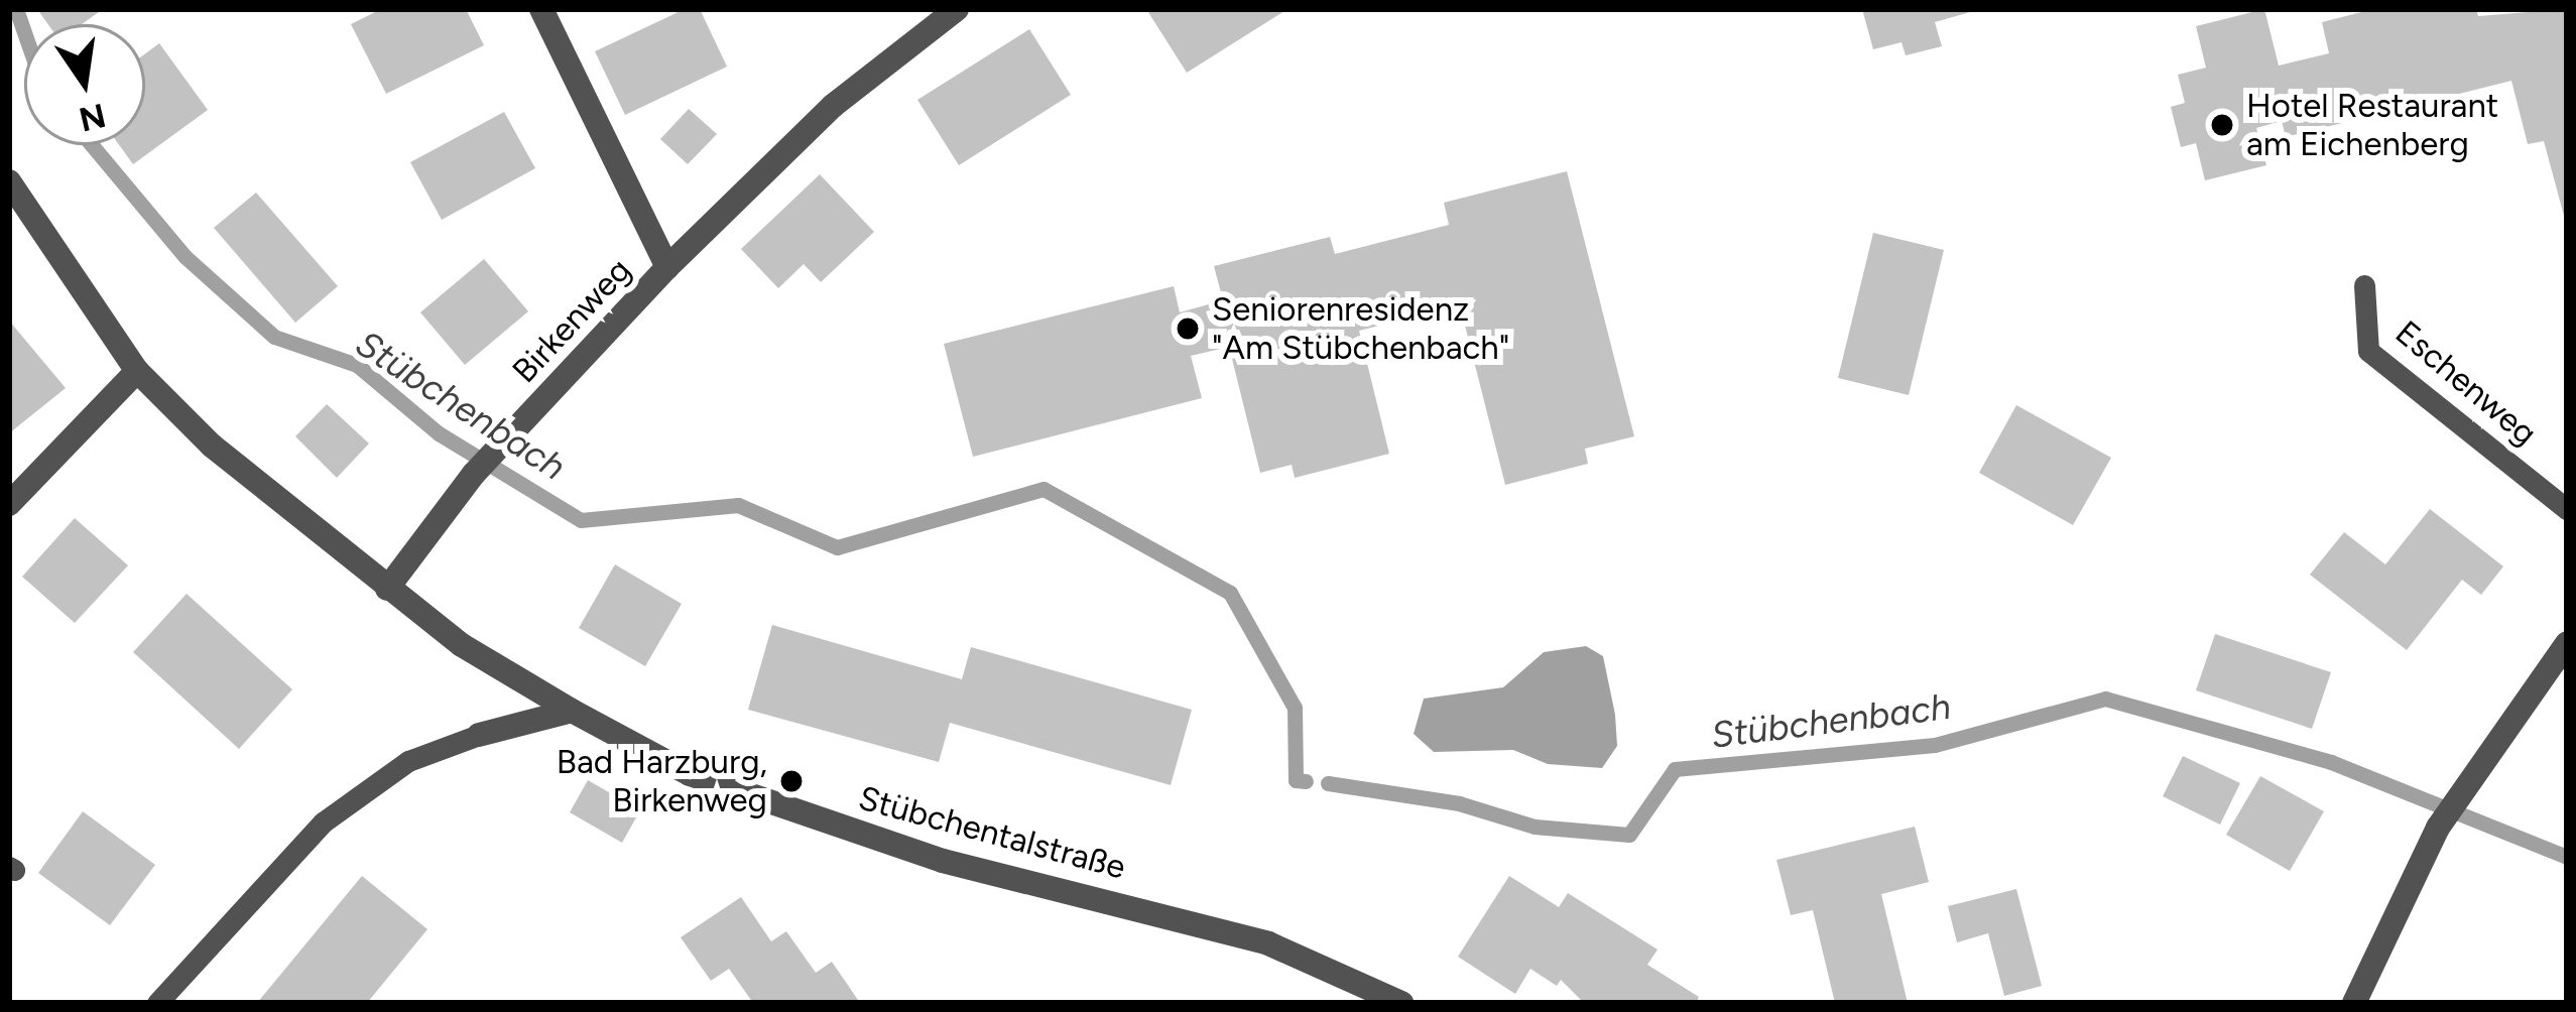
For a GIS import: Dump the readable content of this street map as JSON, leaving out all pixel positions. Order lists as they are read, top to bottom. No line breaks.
{"streets":{"street":["Birkenweg","Stübchentalstraße"],"lane":["Eschenweg"]},"crossings":[["Birkenweg","Stübchentalstraße"]],"water":["Stübchenbach"],"places":["Hotel Restaurant am Eichenberg","Seniorenresidenz \"Am Stübchenbach\"","Bad Harzburg, Birkenweg"],"north":"bottom"}
